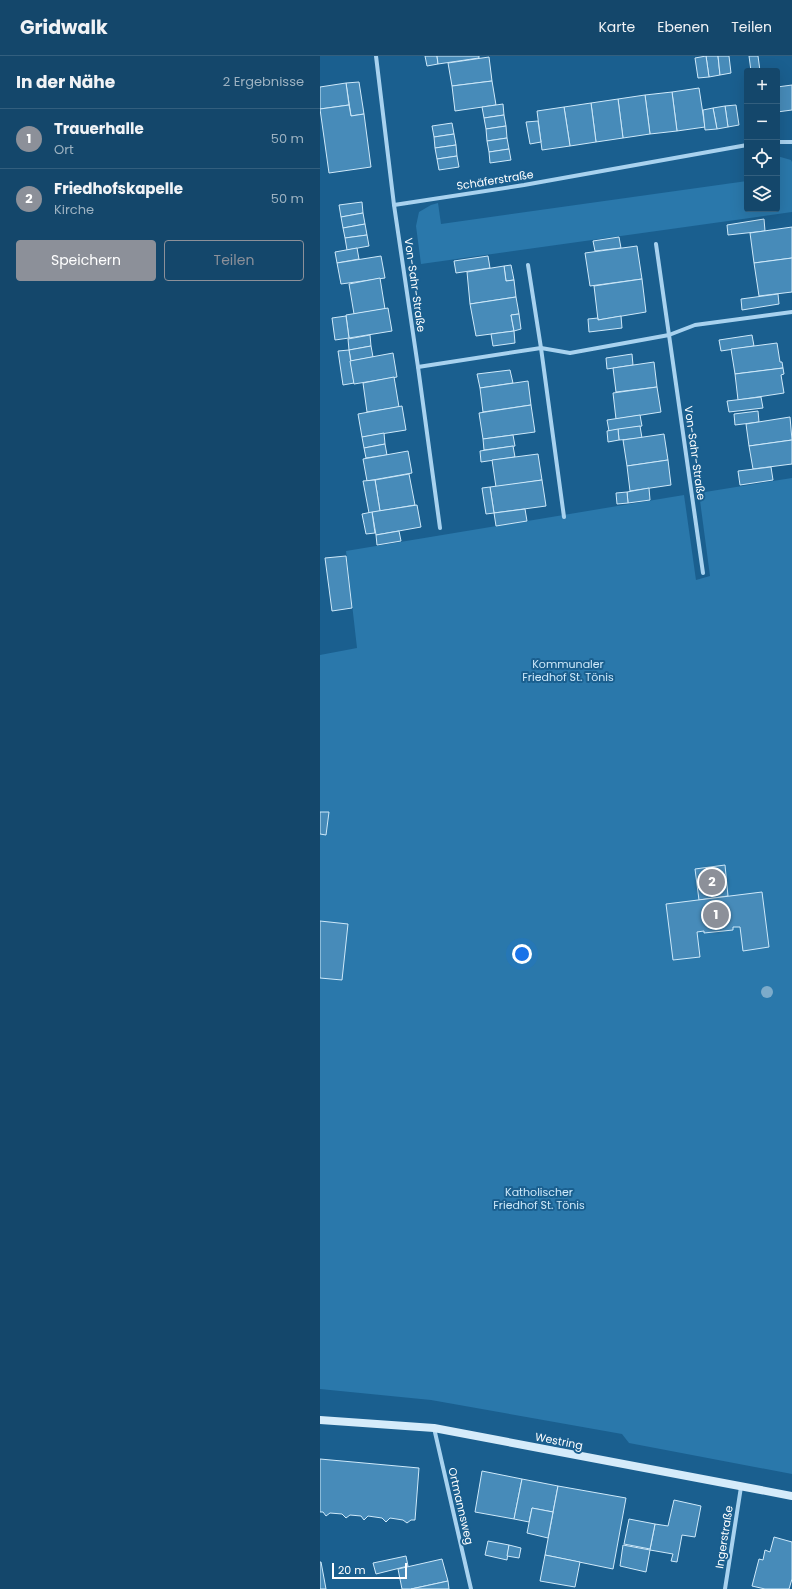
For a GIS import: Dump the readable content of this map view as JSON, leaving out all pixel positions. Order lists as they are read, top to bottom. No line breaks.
{"streets":{"street":["Schäferstraße","Von-Sahr-Straße","Westring","Ortmannsweg","Ingerstraße"]},"crossings":[["Schäferstraße","Von-Sahr-Straße"],["Westring","Ortmannsweg"],["Westring","Ingerstraße"]],"parks":["Kommunaler Friedhof St. Tönis","Katholischer Friedhof St. Tönis"],"scale_bar":"20 m","page":{"header":"Gridwalk","nav":["Karte","Ebenen","Teilen"],"heading":["In der Nähe","2 Ergebnisse"],"map_buttons":["+","−"],"list":[{"mark":"1","name":"Trauerhalle","note":"Ort","value":"50 m"},{"mark":"2","name":"Friedhofskapelle","note":"Kirche","value":"50 m"}],"buttons":["Speichern","Teilen"],"pins":["2","1"],"scale":"20 m"}}
